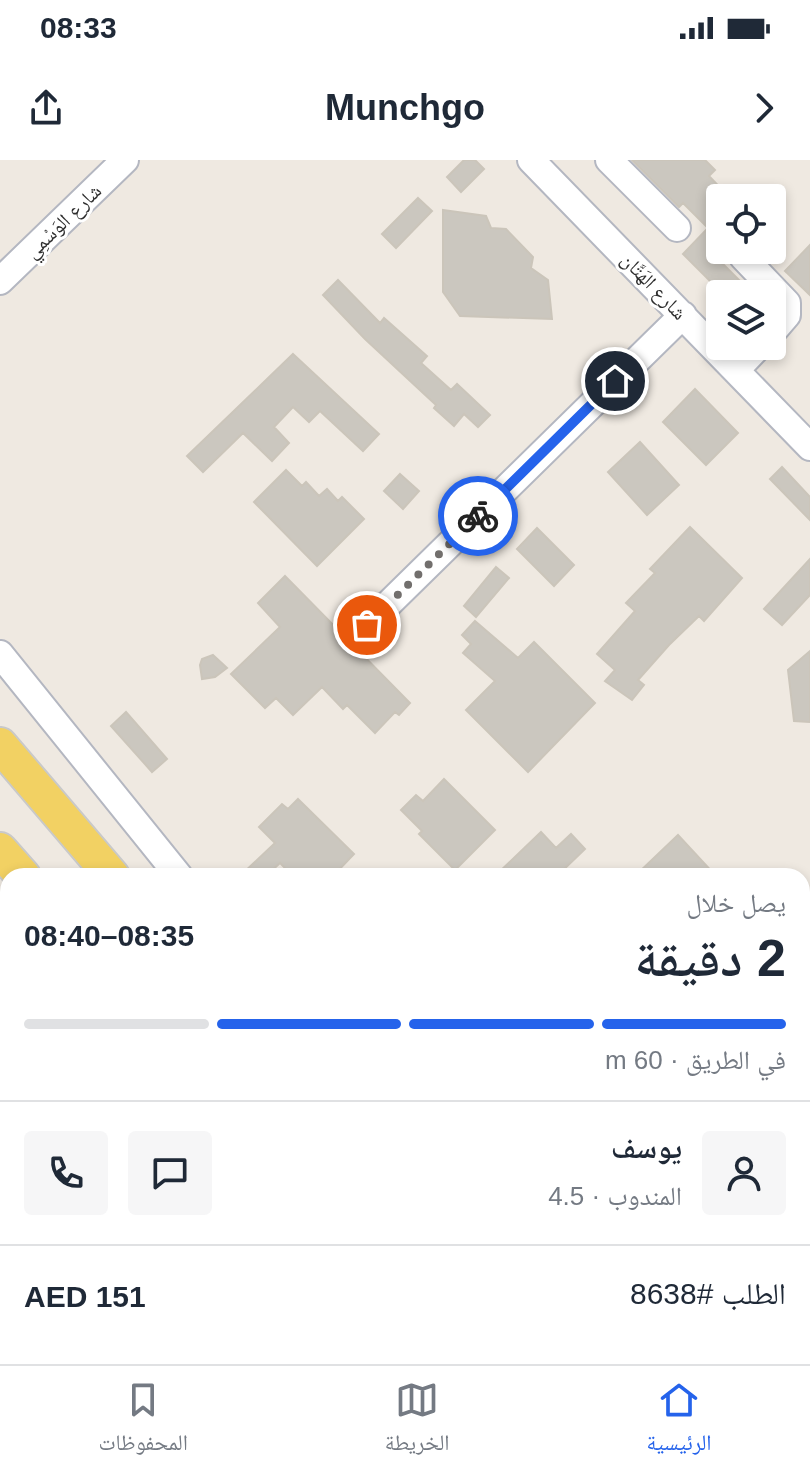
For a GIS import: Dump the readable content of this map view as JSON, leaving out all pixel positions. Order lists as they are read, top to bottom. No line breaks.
{"streets":{"street":["شارع الوَسْمِي","شارع الهَتَّان"]},"page":{"status":"08:33","header":"Munchgo","heading":["2 دقيقة","يصل خلال","08:35–08:40"],"panel":["يوسف","المندوب · 4.5","الطلب #8638","AED 151"],"bar":"في الطريق · 60 m","tabs":["الرئيسية","الخريطة","المحفوظات"]}}
